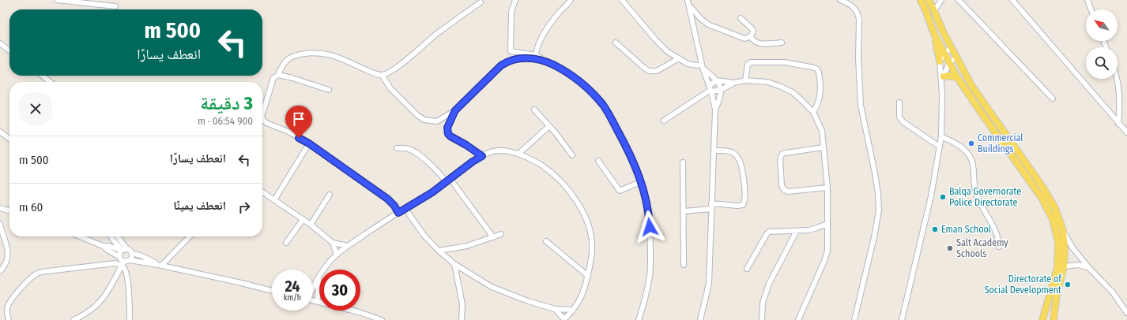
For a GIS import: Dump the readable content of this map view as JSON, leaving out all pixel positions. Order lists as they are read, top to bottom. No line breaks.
{"places":["Commercial Buildings","Balqa Governorate Police Directorate","Eman School","Salt Academy Schools","Directorate of Social Development"],"north":"top left","page":{"turn":["500 m","انعطف يسارًا"],"heading":["3 دقيقة","900 m · 06:54"],"list":[{"name":"انعطف يسارًا","value":"500 m"},{"name":"انعطف يمينًا","value":"60 m"}],"speed":"24 km/h","limit":"30"}}
